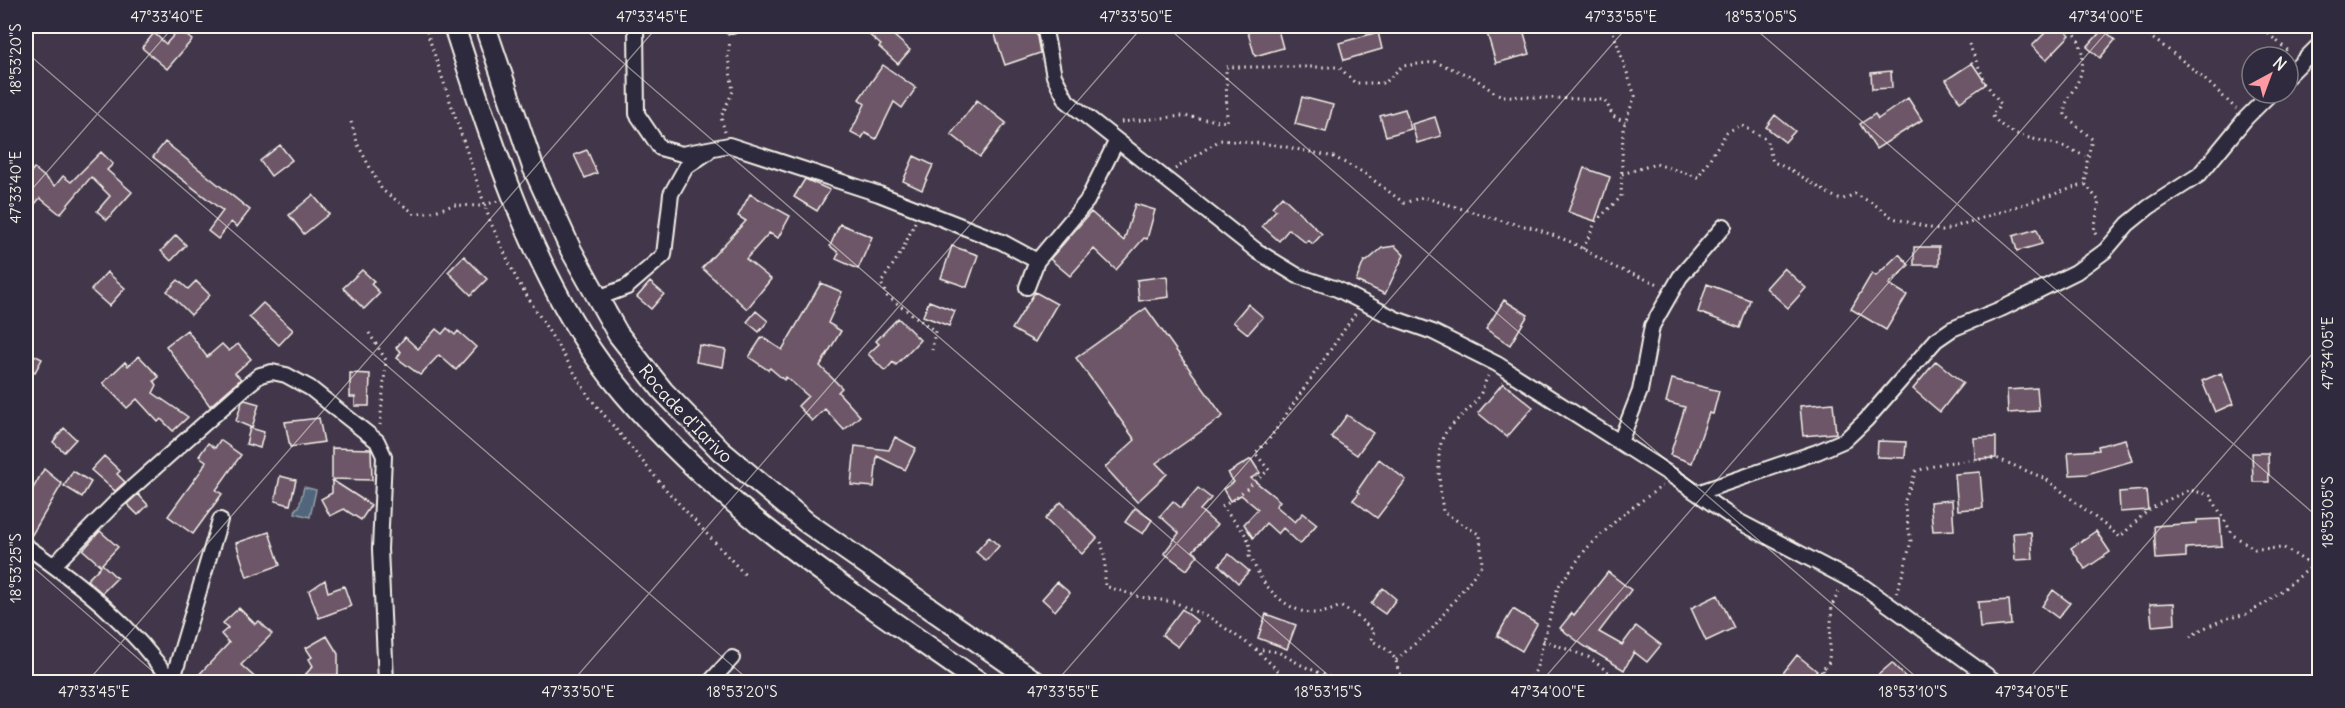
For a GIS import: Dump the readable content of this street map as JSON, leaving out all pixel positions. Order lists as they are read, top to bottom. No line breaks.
{"streets":{"main road":["Rocade d'Iarivo"]},"north":"top right","coordinates":["47°33'40\"E","47°33'45\"E","47°33'50\"E","47°33'55\"E","18°53'05\"S","47°34'00\"E","18°53'20\"S","47°34'05\"E","18°53'25\"S","18°53'15\"S","18°53'10\"S"]}
